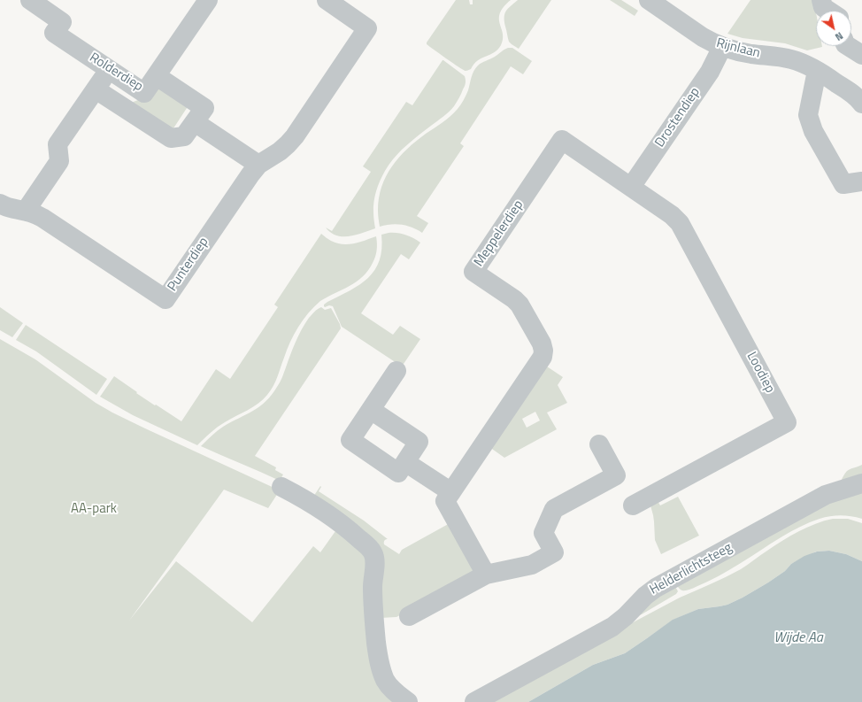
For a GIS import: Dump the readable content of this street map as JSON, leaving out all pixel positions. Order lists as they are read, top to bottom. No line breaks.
{"streets":{"street":["Rijnlaan","Rolderdiep","Drostendiep","Meppelerdiep","Punterdiep","Loodiep","Helderlichtsteeg"]},"crossings":[["Rijnlaan","Drostendiep"],["Drostendiep","Meppelerdiep"],["Drostendiep","Loodiep"],["Meppelerdiep","Loodiep"]],"water":["Wijde Aa"],"parks":["AA-park"],"north":"bottom right"}
